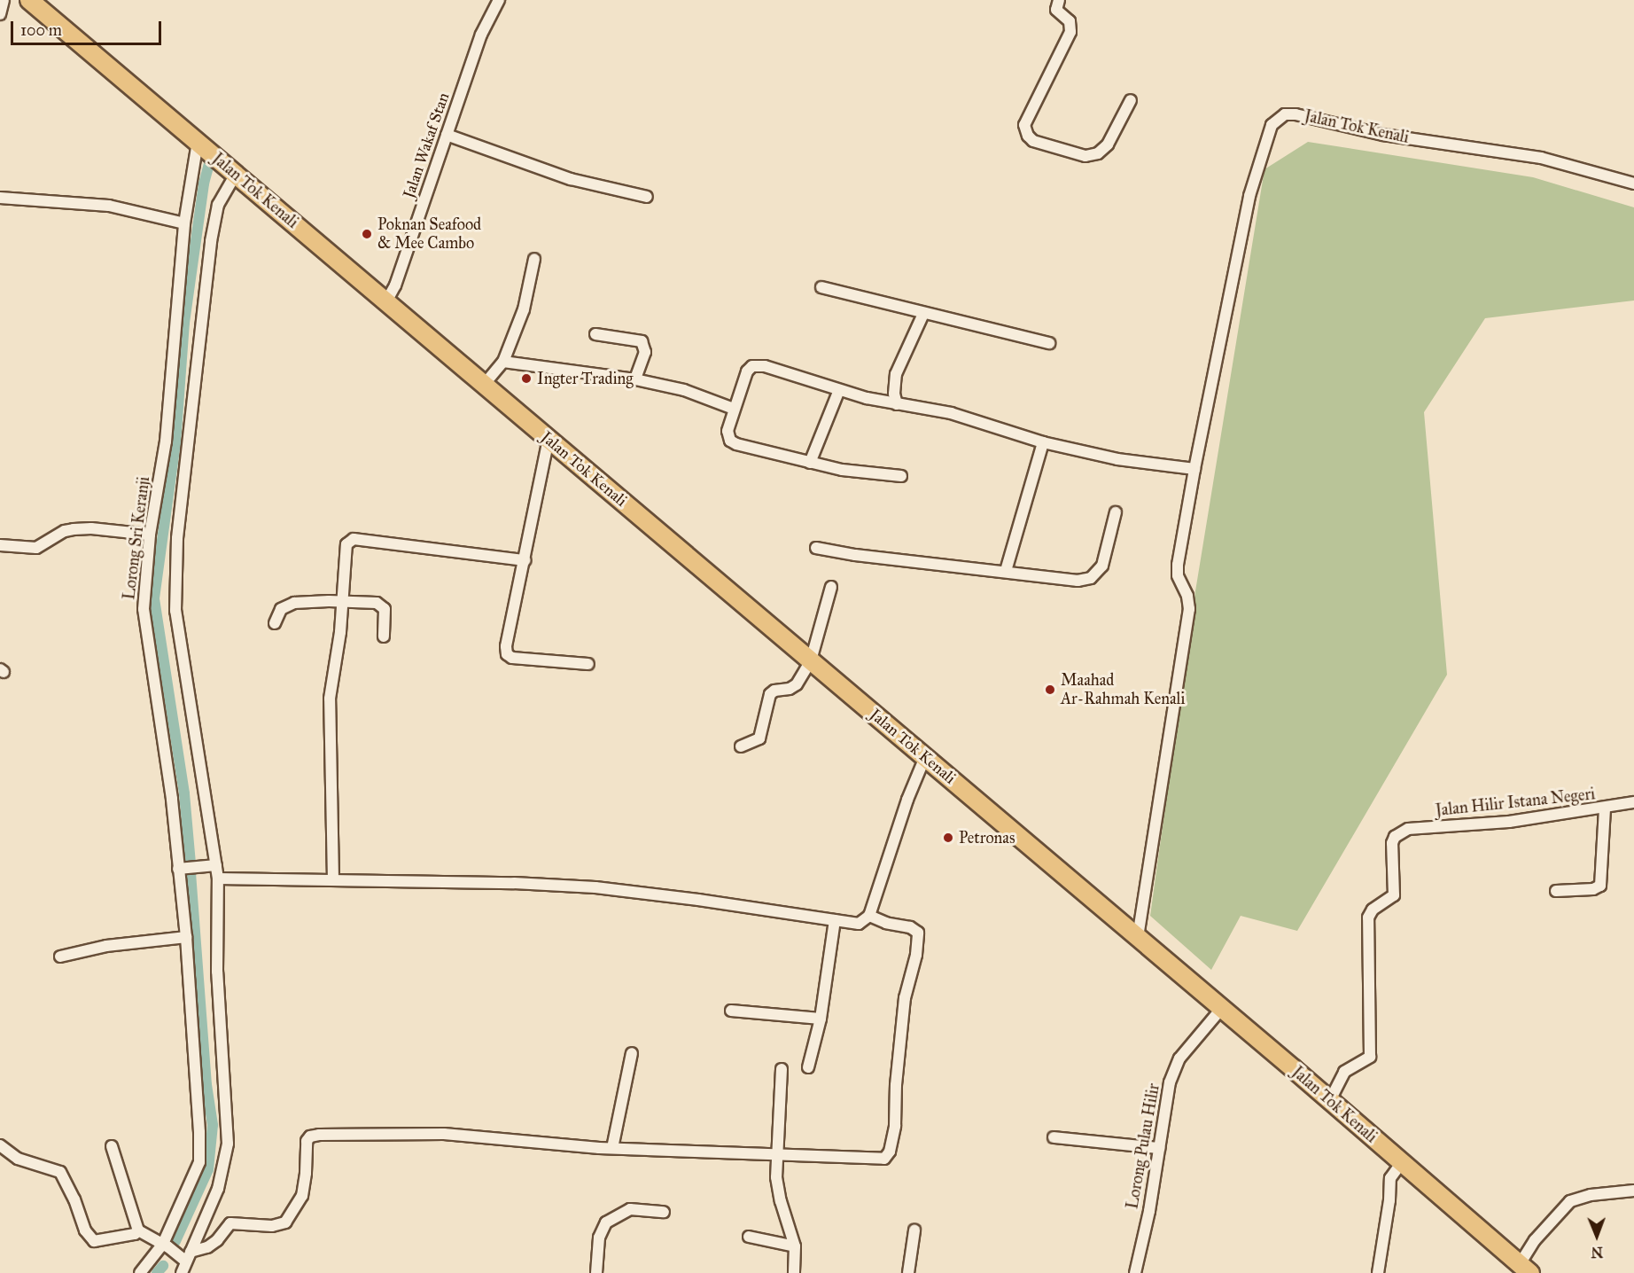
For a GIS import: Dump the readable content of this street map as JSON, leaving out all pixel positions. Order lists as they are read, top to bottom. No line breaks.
{"streets":{"main road":["Jalan Tok Kenali"],"street":["Jalan Wakaf Stan","Lorong Sri Keranji","Jalan Hilir Istana Negeri","Lorong Pulau Hilir"]},"crossings":[["Jalan Tok Kenali","Jalan Wakaf Stan"],["Jalan Tok Kenali","Lorong Sri Keranji"],["Jalan Tok Kenali","Jalan Hilir Istana Negeri"],["Jalan Tok Kenali","Lorong Pulau Hilir"]],"places":["Poknan Seafood & Mee Cambo","Ingter Trading","Maahad Ar-Rahmah Kenali","Petronas"],"scale_bar":"100 m","north":"bottom"}
